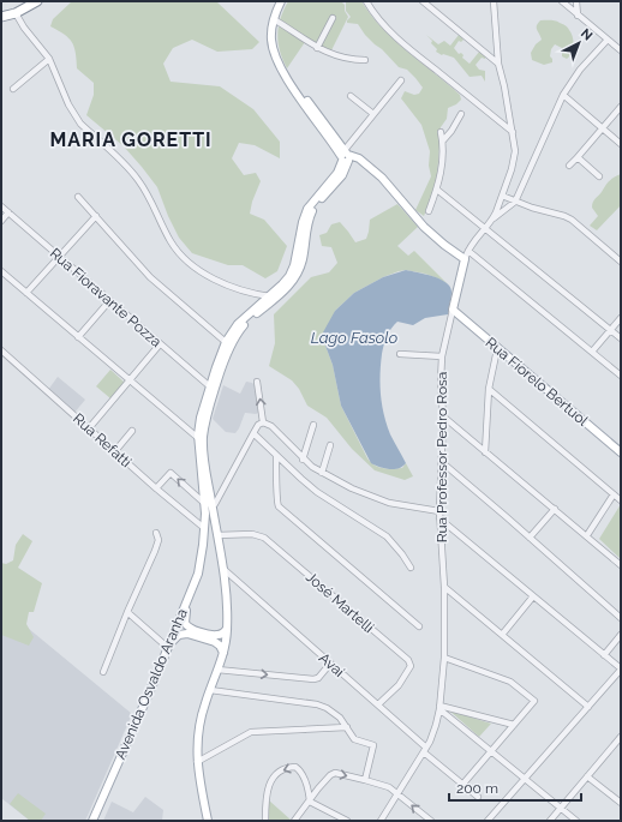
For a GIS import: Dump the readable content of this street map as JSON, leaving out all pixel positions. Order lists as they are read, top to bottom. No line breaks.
{"streets":{"main road":["Rua Fiorelo Bertuol","Rua Professor Pedro Rosa","Avenida Osvaldo Aranha"],"street":["Rua Fioravante Pozza","Rua Refatti","José Martelli","Avaí"]},"crossings":[["Rua Fiorelo Bertuol","Rua Professor Pedro Rosa"],["Rua Refatti","Avenida Osvaldo Aranha"],["Rua Professor Pedro Rosa","Avaí"],["José Martelli","Avaí"]],"districts":["MARIA GORETTI"],"water":["Lago Fasolo"],"scale_bar":"200 m","north":"top right"}
